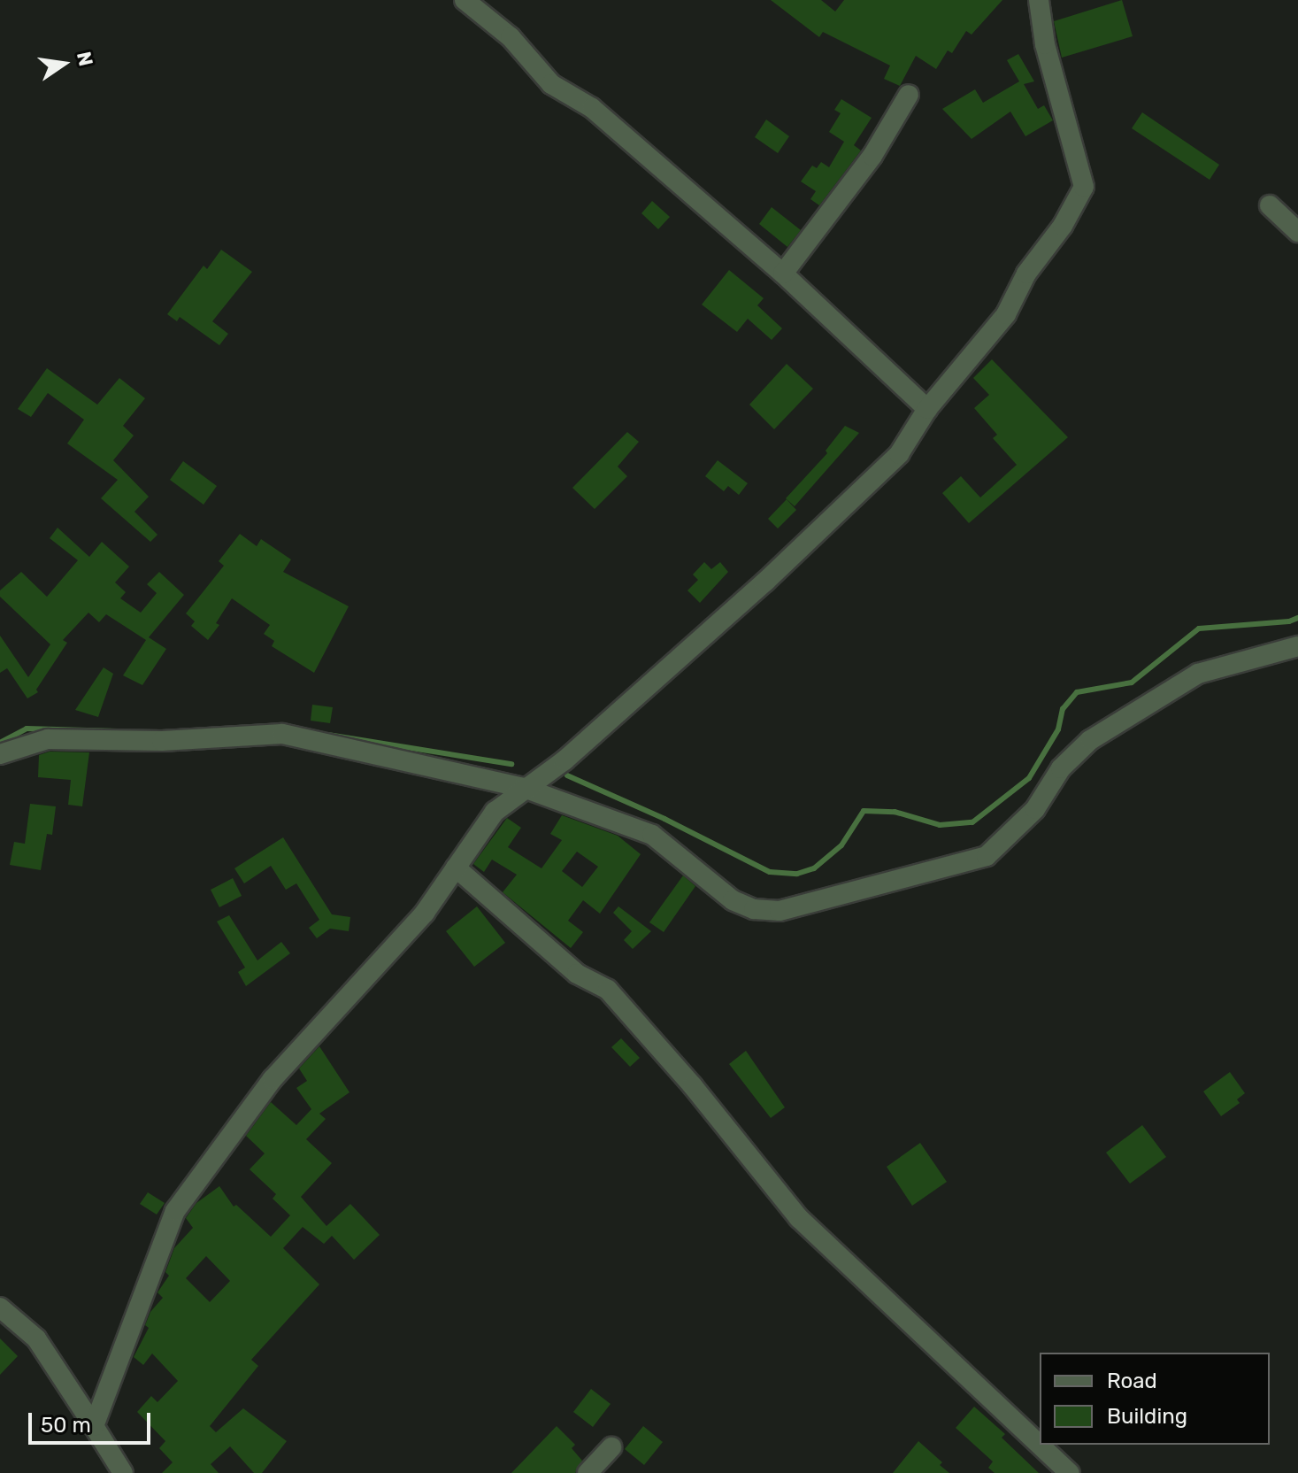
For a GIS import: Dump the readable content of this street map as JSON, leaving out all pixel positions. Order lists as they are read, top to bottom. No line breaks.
{"legend":["Road","Building"],"scale_bar":"50 m","north":"right"}
